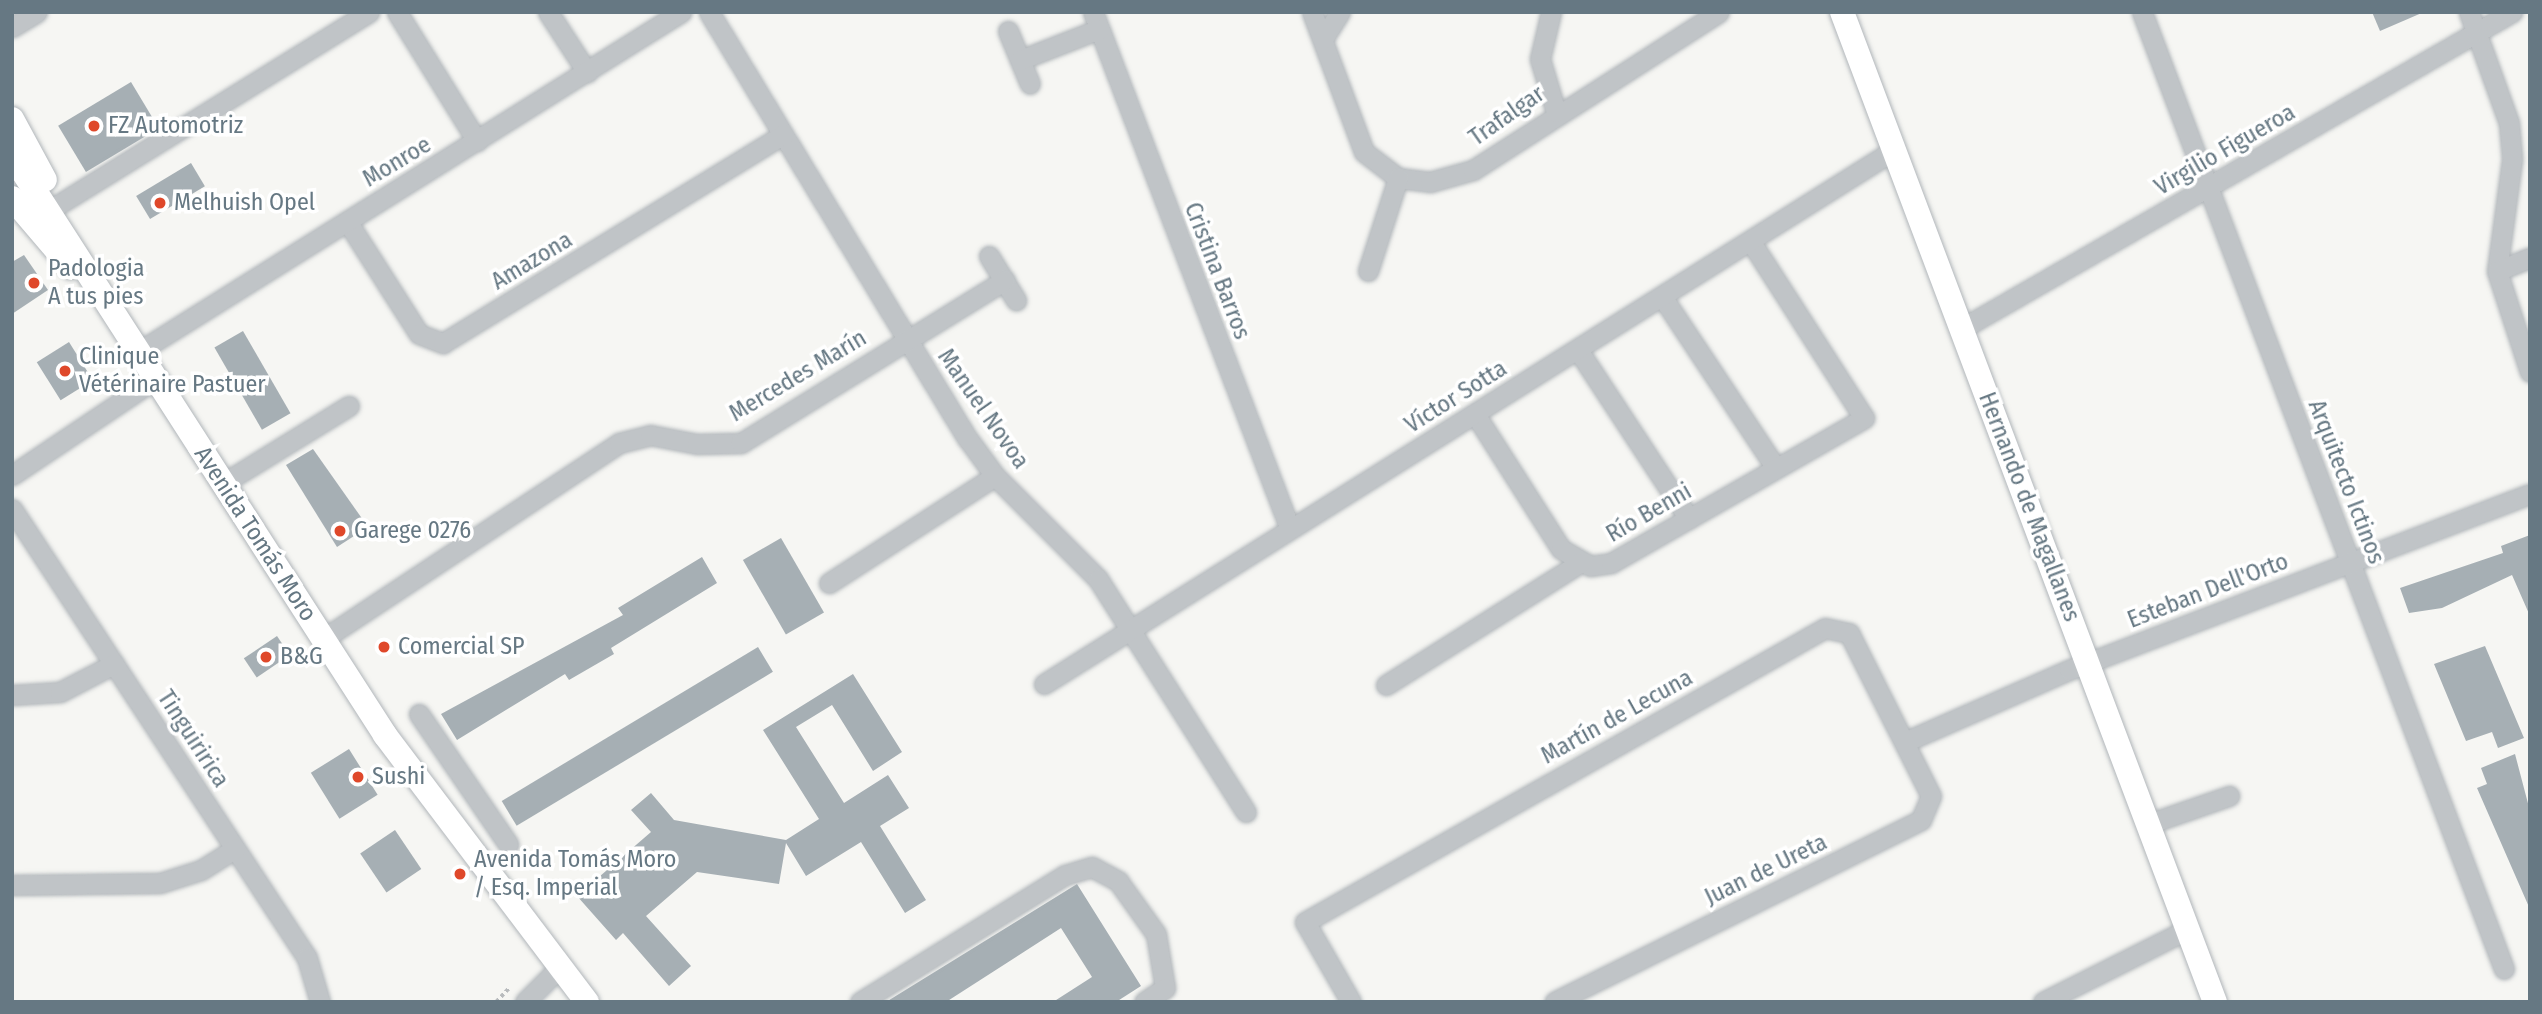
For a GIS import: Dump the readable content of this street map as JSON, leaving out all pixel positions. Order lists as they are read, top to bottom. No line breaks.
{"streets":{"main road":["Hernando de Magallanes","Avenida Tomás Moro"],"street":["Trafalgar","Virgilio Figueroa","Monroe","Amazona","Cristina Barros","Mercedes Marín","Víctor Sotta","Manuel Novoa","Arquitecto Ictinos","Río Benni","Esteban Dell'Orto","Martín de Lecuna","Tinguiririca","Juan de Ureta"]},"crossings":[["Virgilio Figueroa","Arquitecto Ictinos"],["Virgilio Figueroa","Hernando de Magallanes"],["Monroe","Amazona"],["Monroe","Avenida Tomás Moro"],["Amazona","Manuel Novoa"],["Cristina Barros","Víctor Sotta"],["Mercedes Marín","Manuel Novoa"],["Mercedes Marín","Avenida Tomás Moro"],["Víctor Sotta","Manuel Novoa"],["Víctor Sotta","Hernando de Magallanes"],["Víctor Sotta","Río Benni"],["Arquitecto Ictinos","Esteban Dell'Orto"],["Hernando de Magallanes","Esteban Dell'Orto"],["Esteban Dell'Orto","Martín de Lecuna"],["Esteban Dell'Orto","Juan de Ureta"],["Martín de Lecuna","Juan de Ureta"]],"places":["FZ Automotriz","Melhuish Opel","Padologia A tus pies","Clinique Vétérinaire Pastuer","Garege 0276","Comercial SP","B&G","Sushi","Avenida Tomás Moro / Esq. Imperial"]}
